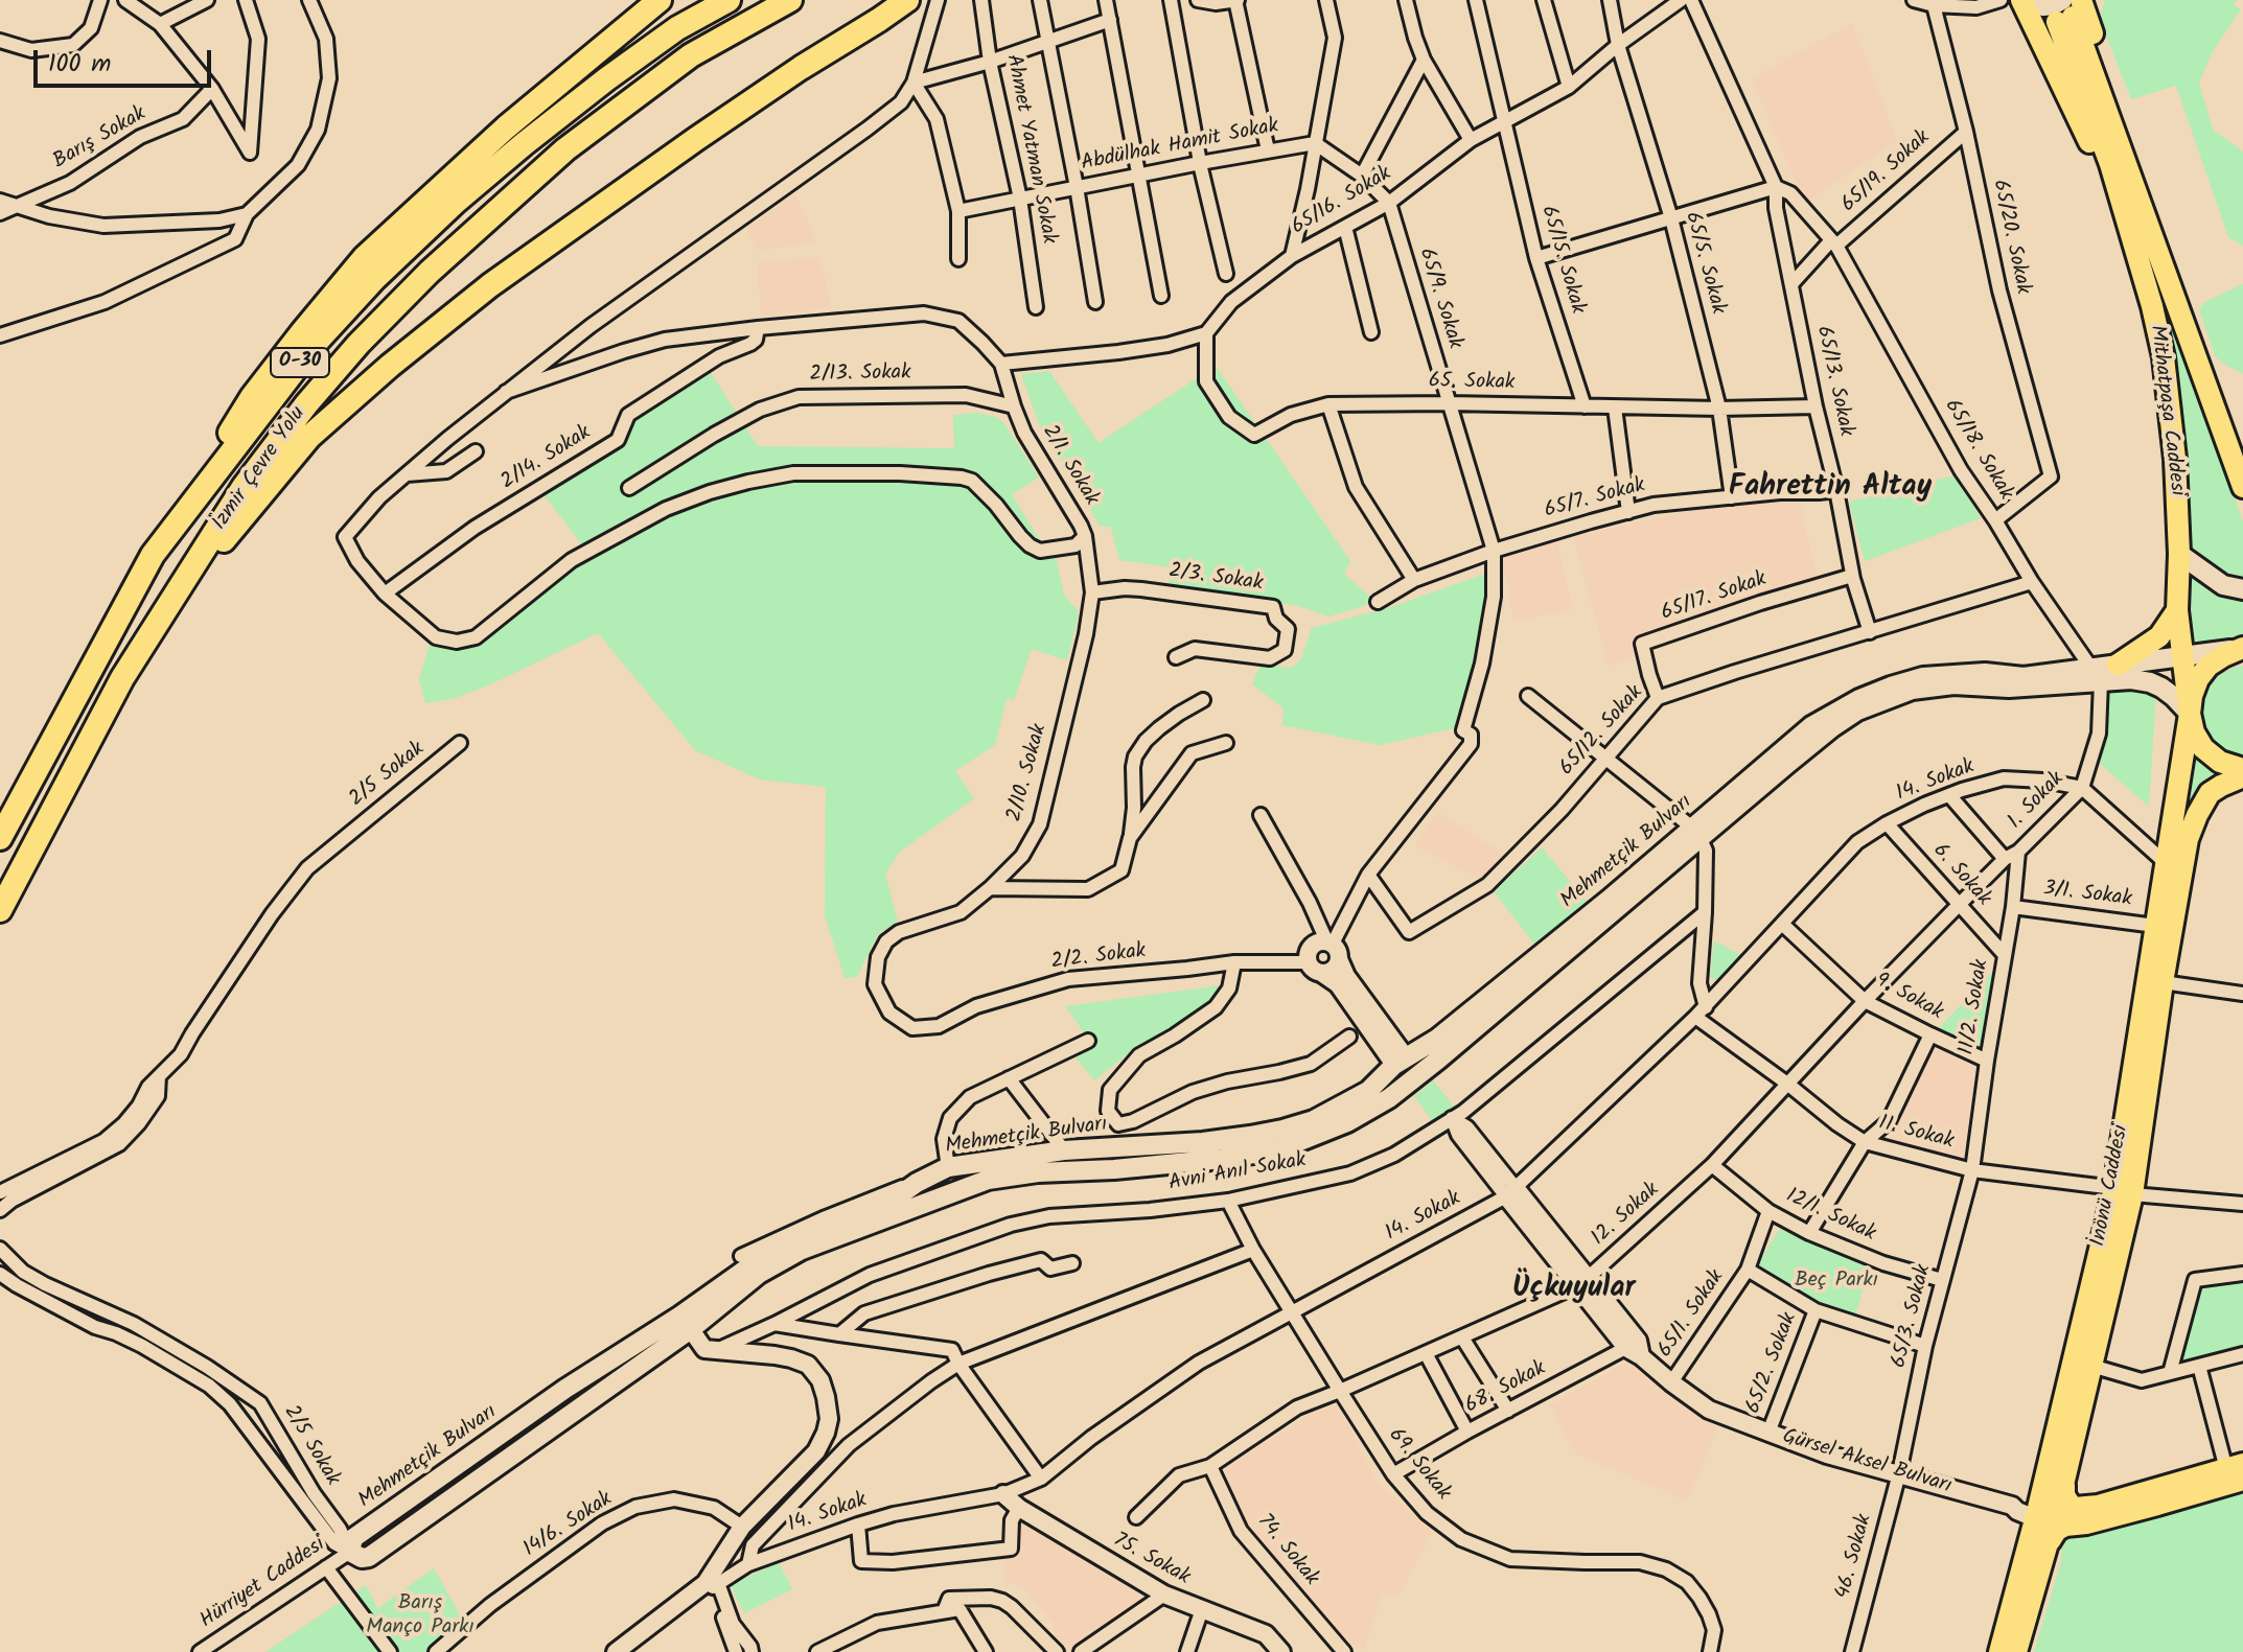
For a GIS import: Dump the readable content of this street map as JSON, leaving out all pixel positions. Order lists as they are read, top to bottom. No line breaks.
{"streets":{"highway":["O-30","İzmir Çevre Yolu"],"main road":["Mithatpaşa Caddesi","Mehmetçik Bulvarı","İnönü Caddesi"],"street":["Barış Sokak","Abdülhak Hamit Sokak","Ahmet Yatman Sokak","65/19. Sokak","65/16. Sokak","65/20. Sokak","65/15. Sokak","65/5. Sokak","65/9. Sokak","2/13. Sokak","65/13. Sokak","65. Sokak","65/18. Sokak","2/14. Sokak","2/1. Sokak","65/7. Sokak","2/3. Sokak","65/17. Sokak","65/12. Sokak","2/10. Sokak","2/5 Sokak","14. Sokak","1. Sokak","6. Sokak","3/1. Sokak","2/2. Sokak","9. Sokak","11/2. Sokak","11. Sokak","Avni Anıl Sokak","12. Sokak","12/1. Sokak","65/1. Sokak","65/3. Sokak","65/2. Sokak","68. Sokak","Gürsel Aksel Bulvarı","69. Sokak","14/6. Sokak","74. Sokak","46. Sokak","75. Sokak","Hürriyet Caddesi"]},"crossings":[["Abdülhak Hamit Sokak","Ahmet Yatman Sokak"],["65/19. Sokak","65/20. Sokak"],["65/19. Sokak","65/13. Sokak"],["65/19. Sokak","65/18. Sokak"],["65/16. Sokak","65/15. Sokak"],["65/16. Sokak","65/5. Sokak"],["65/16. Sokak","65/9. Sokak"],["65/16. Sokak","65. Sokak"],["65/20. Sokak","65/18. Sokak"],["65/15. Sokak","65. Sokak"],["65/5. Sokak","65. Sokak"],["65/5. Sokak","65/7. Sokak"],["65/9. Sokak","65. Sokak"],["65/9. Sokak","65/7. Sokak"],["2/13. Sokak","2/1. Sokak"],["65/13. Sokak","65. Sokak"],["65/13. Sokak","65/18. Sokak"],["65/13. Sokak","65/7. Sokak"],["65/13. Sokak","65/17. Sokak"],["65/13. Sokak","65/12. Sokak"],["Mithatpaşa Caddesi","Mehmetçik Bulvarı"],["Mithatpaşa Caddesi","İnönü Caddesi"],["65/18. Sokak","65/12. Sokak"],["65/18. Sokak","1. Sokak"],["65/18. Sokak","Mehmetçik Bulvarı"],["2/1. Sokak","2/3. Sokak"],["2/1. Sokak","2/10. Sokak"],["2/3. Sokak","2/10. Sokak"],["65/17. Sokak","65/12. Sokak"],["2/10. Sokak","2/2. Sokak"],["2/5 Sokak","Mehmetçik Bulvarı"],["2/5 Sokak","Hürriyet Caddesi"],["14. Sokak","1. Sokak"],["14. Sokak","6. Sokak"],["14. Sokak","9. Sokak"],["14. Sokak","11. Sokak"],["14. Sokak","Gürsel Aksel Bulvarı"],["14. Sokak","69. Sokak"],["14. Sokak","75. Sokak"],["1. Sokak","Mehmetçik Bulvarı"],["1. Sokak","11/2. Sokak"],["1. Sokak","12. Sokak"],["Mehmetçik Bulvarı","İnönü Caddesi"],["Mehmetçik Bulvarı","Hürriyet Caddesi"],["6. Sokak","11/2. Sokak"],["6. Sokak","12. Sokak"],["3/1. Sokak","11/2. Sokak"],["3/1. Sokak","İnönü Caddesi"],["9. Sokak","11/2. Sokak"],["9. Sokak","12. Sokak"],["11/2. Sokak","11. Sokak"],["11/2. Sokak","12. Sokak"],["11/2. Sokak","65/3. Sokak"],["11. Sokak","İnönü Caddesi"],["11. Sokak","12. Sokak"],["11. Sokak","65/3. Sokak"],["Avni Anıl Sokak","69. Sokak"],["İnönü Caddesi","Gürsel Aksel Bulvarı"],["12. Sokak","12/1. Sokak"],["12. Sokak","Gürsel Aksel Bulvarı"],["12. Sokak","69. Sokak"],["12. Sokak","74. Sokak"],["12/1. Sokak","65/1. Sokak"],["12/1. Sokak","65/3. Sokak"],["65/1. Sokak","Gürsel Aksel Bulvarı"],["65/3. Sokak","Gürsel Aksel Bulvarı"],["65/3. Sokak","46. Sokak"],["65/2. Sokak","Gürsel Aksel Bulvarı"],["68. Sokak","Gürsel Aksel Bulvarı"],["68. Sokak","69. Sokak"],["Gürsel Aksel Bulvarı","46. Sokak"]],"districts":["Fahrettin Altay","Üçkuyular"],"parks":["Beç Parkı","Barış Manço Parkı"],"scale_bar":"100 m"}
